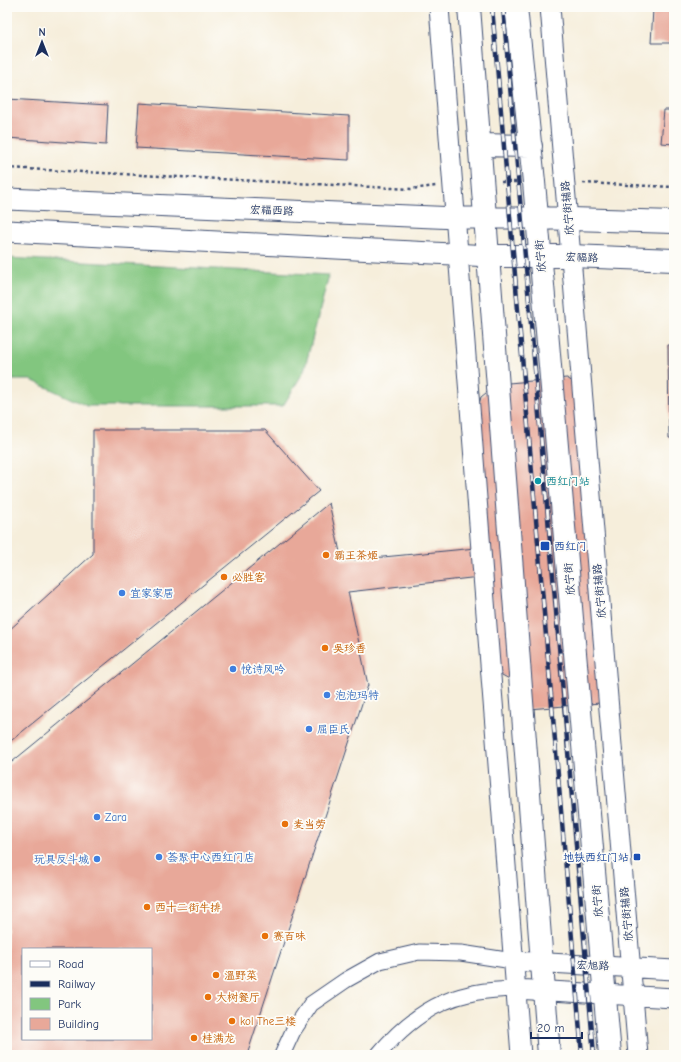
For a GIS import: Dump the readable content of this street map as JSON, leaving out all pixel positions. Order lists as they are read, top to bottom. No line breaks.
{"streets":{"main road":["宏福西路","欣宁街","宏福路"],"street":["欣宁街辅路","宏旭路"]},"crossings":[["欣宁街辅路","宏福路"],["欣宁街辅路","宏旭路"],["宏福西路","欣宁街"],["欣宁街","宏福路"],["欣宁街","宏旭路"]],"places":{"other":["西红门站","霸王茶姬","必胜客","宜家家居","吴珍香","悦诗风吟","泡泡玛特","屈臣氏","Zara","麦当劳","荟聚中心西红门店","玩具反斗城","西十二街牛排","赛百味","温野菜","大树餐厅","kol The三楼","桂满龙"],"transit":["西红门","地铁西红门站"]},"legend":["Road","Railway","Park","Building"],"scale_bar":"20 m","north":"top"}
